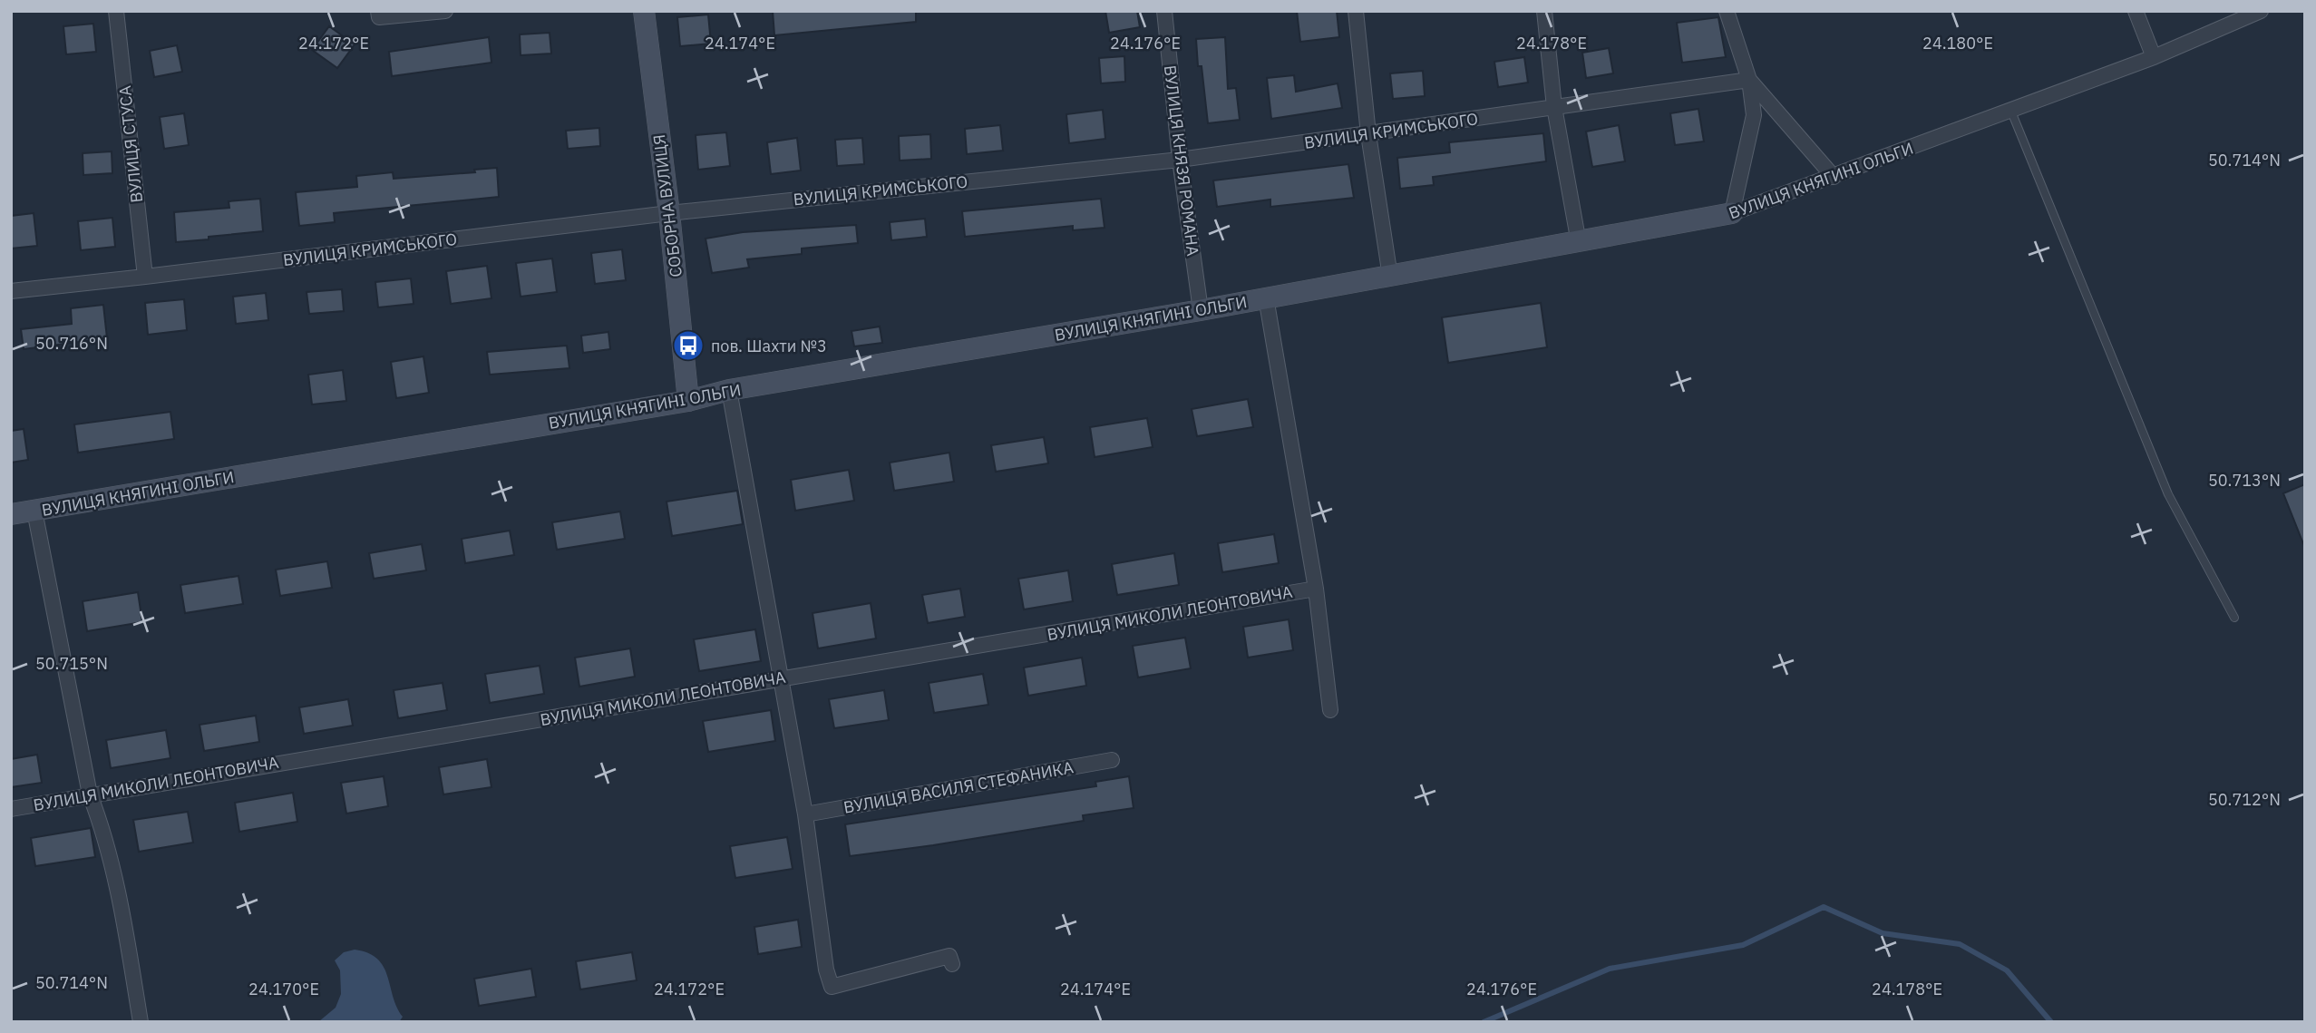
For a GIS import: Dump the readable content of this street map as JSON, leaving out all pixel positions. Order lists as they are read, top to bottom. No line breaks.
{"streets":{"street":["ВУЛИЦЯ КРИМСЬКОГО","ВУЛИЦЯ СТУСА","ВУЛИЦЯ КНЯЗЯ РОМАНА","ВУЛИЦЯ КНЯГИНІ ОЛЬГИ","СОБОРНА ВУЛИЦЯ","ВУЛИЦЯ МИКОЛИ ЛЕОНТОВИЧА","ВУЛИЦЯ ВАСИЛЯ СТЕФАНИКА"]},"crossings":[["ВУЛИЦЯ КРИМСЬКОГО","ВУЛИЦЯ СТУСА"],["ВУЛИЦЯ КРИМСЬКОГО","ВУЛИЦЯ КНЯЗЯ РОМАНА"],["ВУЛИЦЯ КРИМСЬКОГО","СОБОРНА ВУЛИЦЯ"],["ВУЛИЦЯ КНЯЗЯ РОМАНА","ВУЛИЦЯ КНЯГИНІ ОЛЬГИ"],["ВУЛИЦЯ КНЯГИНІ ОЛЬГИ","СОБОРНА ВУЛИЦЯ"]],"places":{"bus stop":["пов. Шахти №3"]},"coordinates":["24.172°E","24.174°E","24.176°E","24.178°E","24.180°E","50.714°N","50.716°N","50.713°N","50.715°N","50.712°N","24.170°E"]}
